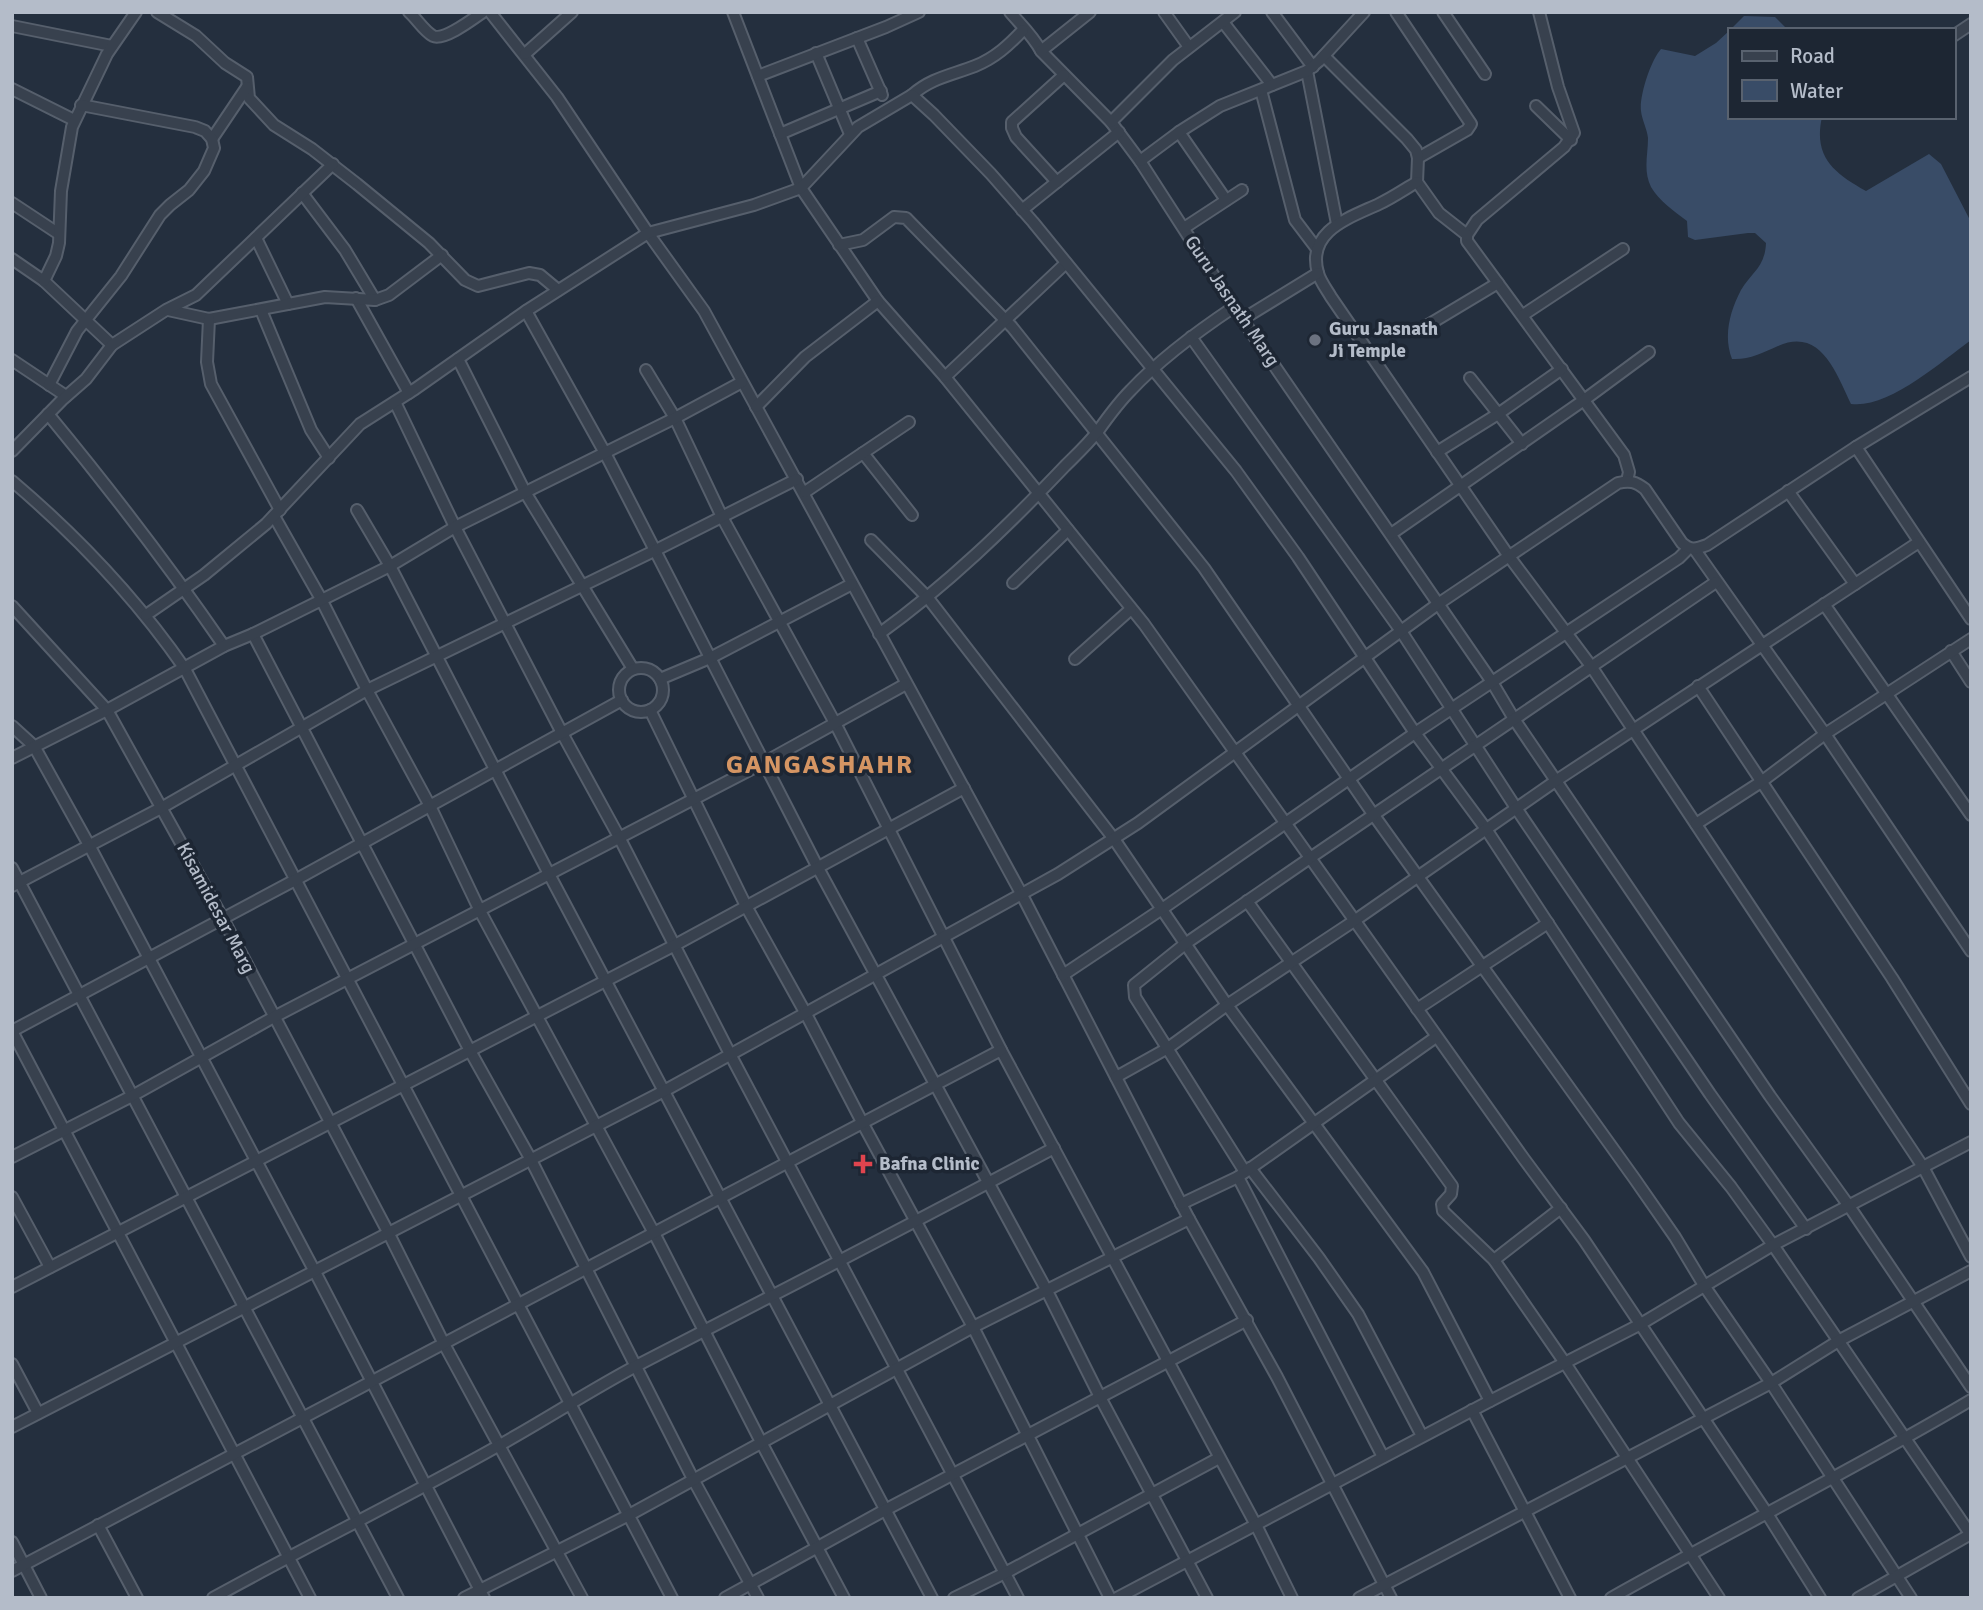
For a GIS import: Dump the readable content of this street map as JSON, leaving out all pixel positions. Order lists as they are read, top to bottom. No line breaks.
{"streets":{"street":["Guru Jasnath Marg","Kisamidesar Marg"]},"districts":["GANGASHAHR"],"places":{"other":["Guru Jasnath Ji Temple"],"health":["Bafna Clinic"]},"legend":["Road","Water"]}
